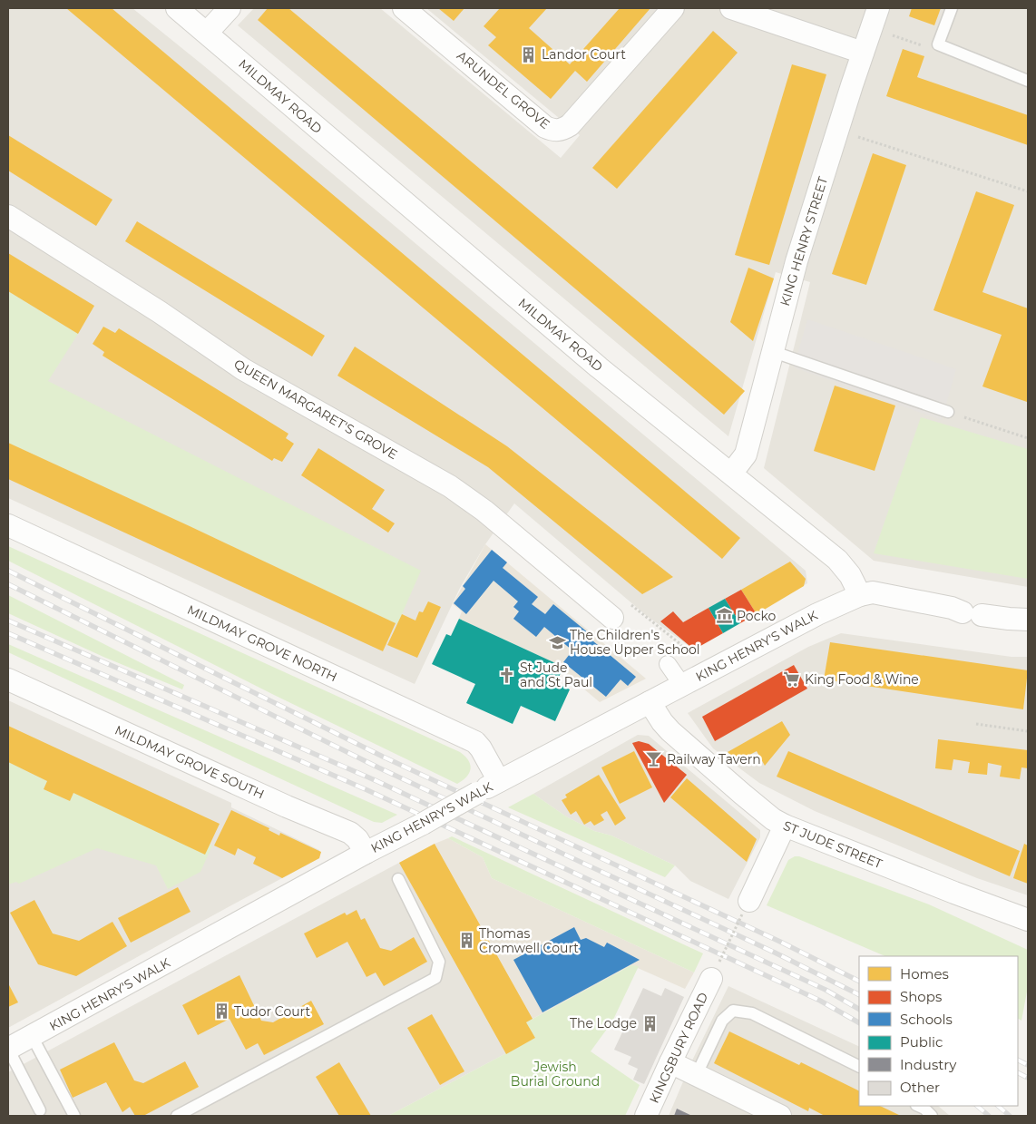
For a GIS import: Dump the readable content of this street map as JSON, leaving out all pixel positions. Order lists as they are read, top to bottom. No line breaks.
{"streets":{"street":["ARUNDEL GROVE","MILDMAY ROAD","KING HENRY STREET","QUEEN MARGARET'S GROVE","MILDMAY GROVE NORTH","KING HENRY'S WALK","MILDMAY GROVE SOUTH","ST JUDE STREET","KINGSBURY ROAD"]},"crossings":[["MILDMAY ROAD","KING HENRY STREET"],["MILDMAY ROAD","KING HENRY'S WALK"],["MILDMAY GROVE NORTH","KING HENRY'S WALK"],["KING HENRY'S WALK","MILDMAY GROVE SOUTH"],["KING HENRY'S WALK","ST JUDE STREET"]],"parks":["Jewish Burial Ground"],"places":{"building":["Landor Court","Thomas Cromwell Court","Tudor Court","The Lodge"],"museum":["Pocko"],"school or university":["The Children's House Upper School"],"church":["St Jude and St Paul"],"supermarket":["King Food & Wine"],"bar":["Railway Tavern"]},"legend":["Homes","Shops","Schools","Public","Industry","Other"]}
